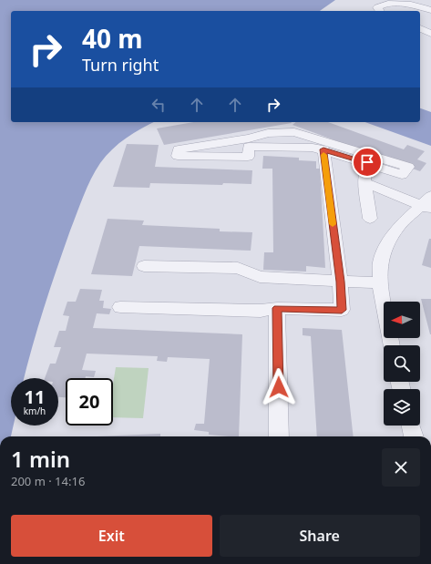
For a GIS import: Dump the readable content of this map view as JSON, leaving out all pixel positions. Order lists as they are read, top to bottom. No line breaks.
{"north":"left","page":{"turn":["40 m","Turn right"],"speed":"11 km/h","limit":"20","heading":["1 min","200 m · 14:16"],"buttons":["Exit","Share"]}}
